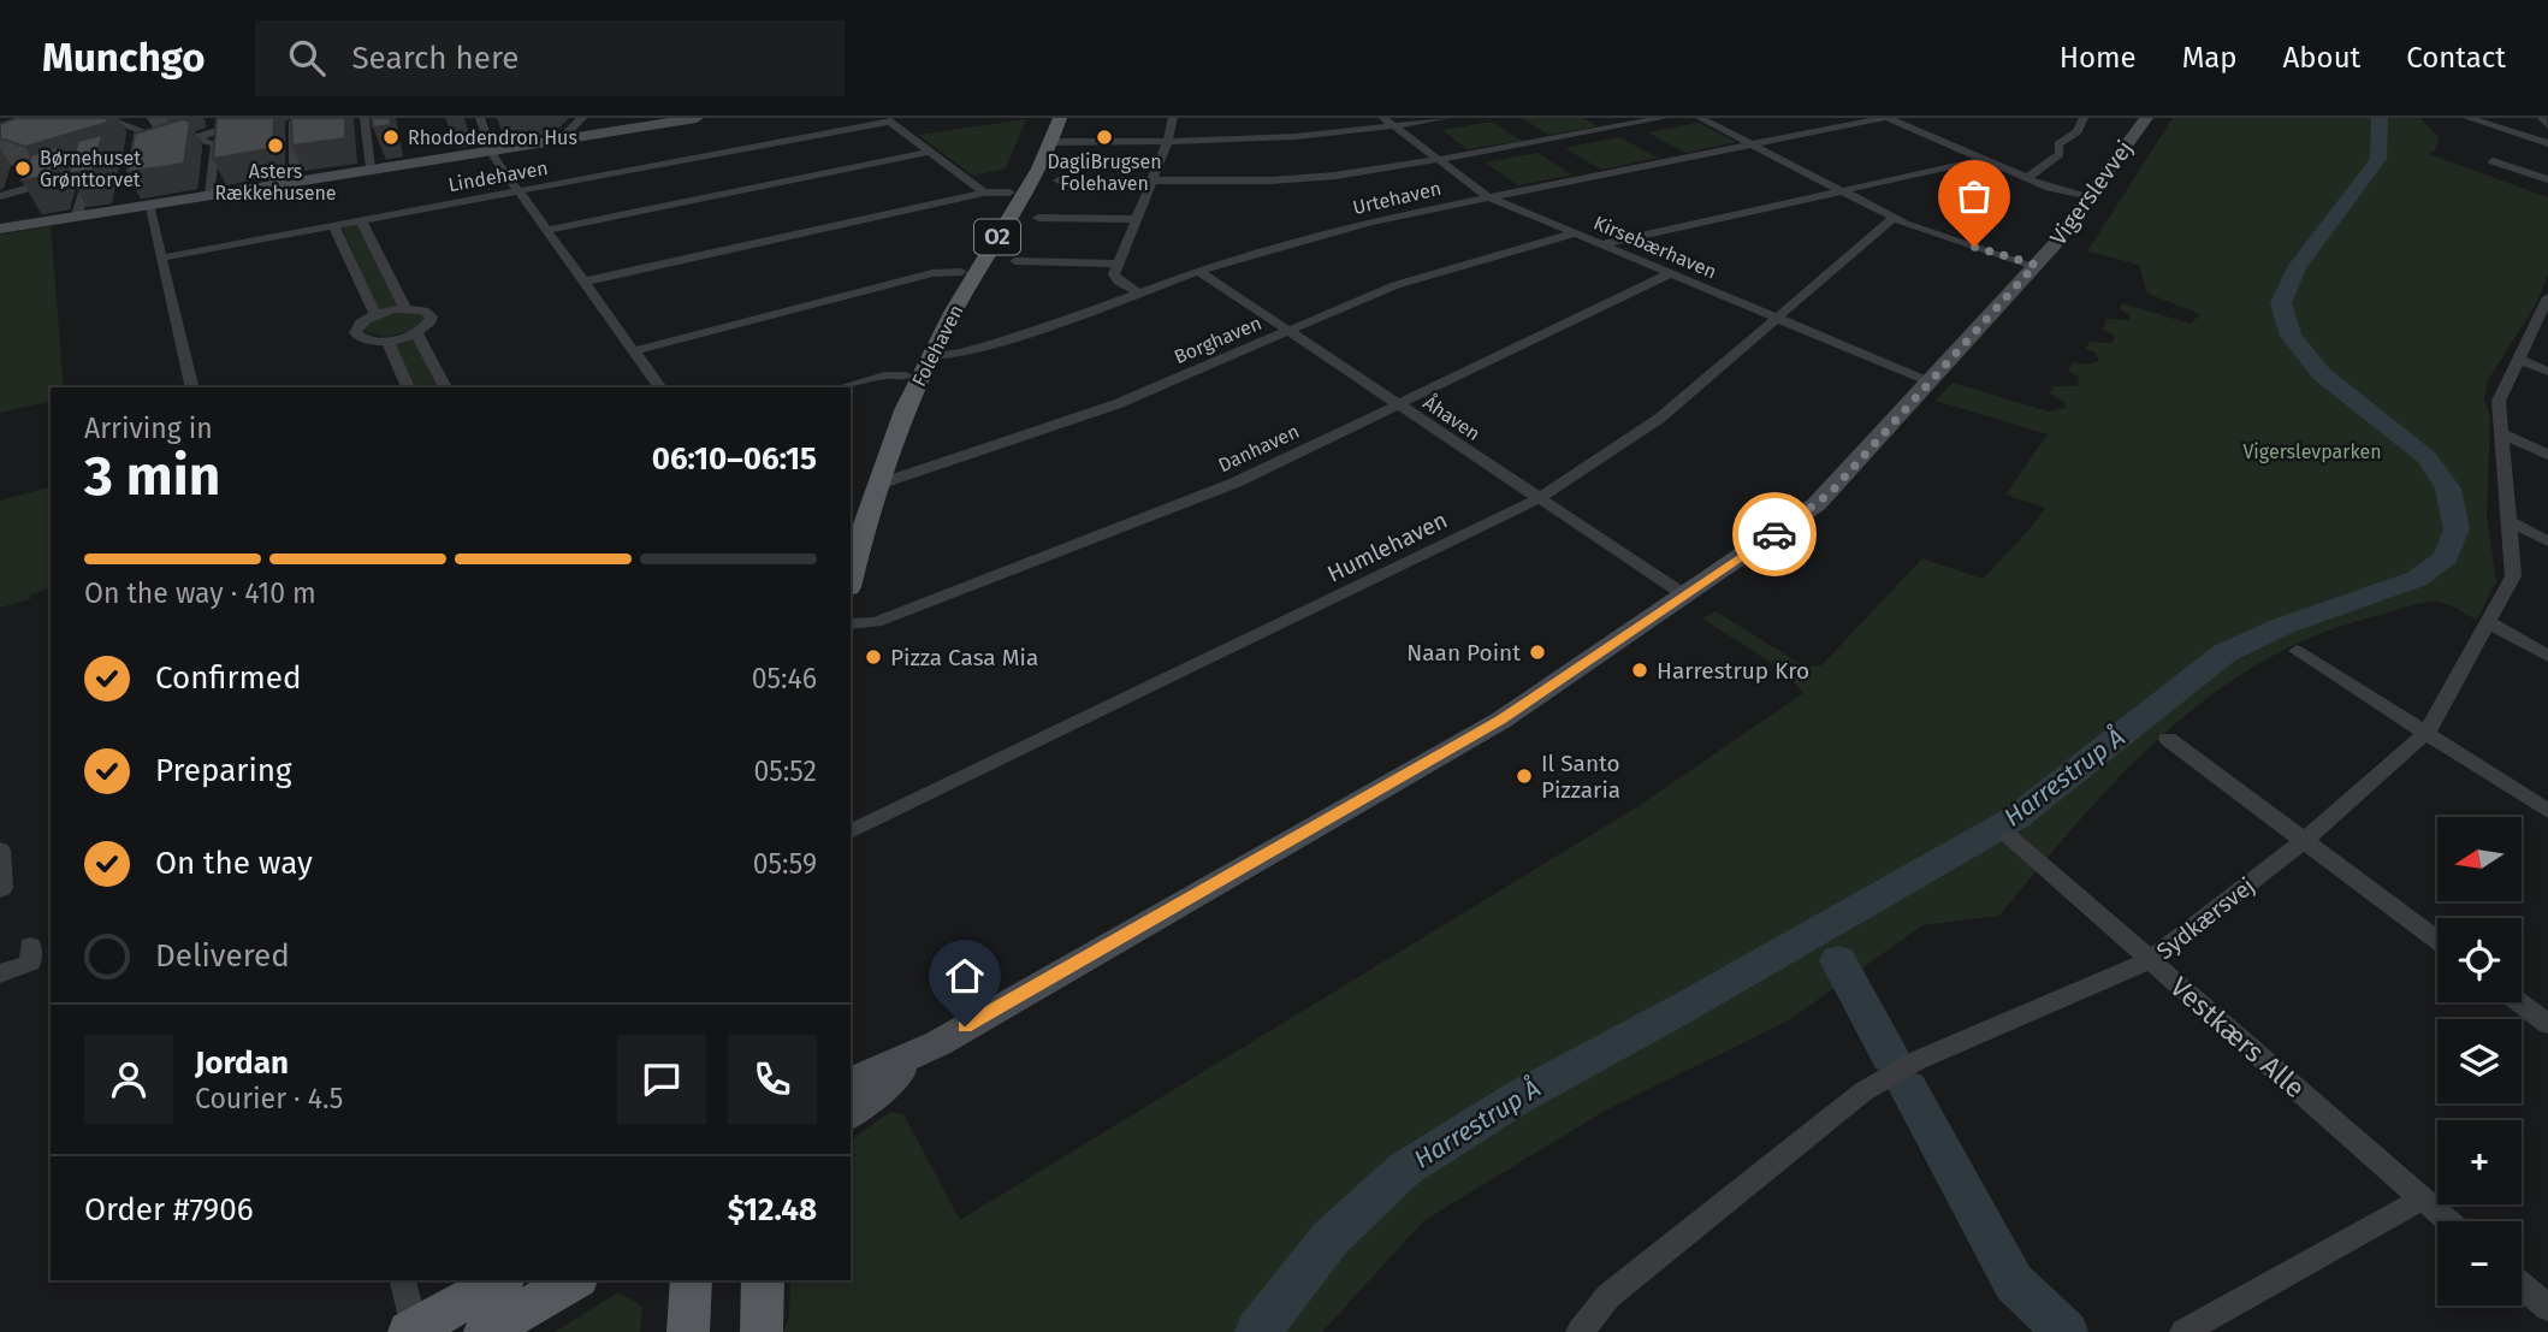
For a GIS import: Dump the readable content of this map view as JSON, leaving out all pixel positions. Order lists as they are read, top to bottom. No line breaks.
{"streets":{"main road":["O2","Folehaven"],"street":["Lindehaven","Vigerslevvej","Urtehaven","Kirsebærhaven","Borghaven","Åhaven","Danhaven","Humlehaven","Sydkærsvej","Vestkærs Alle"]},"crossings":[["Vigerslevvej","Kirsebærhaven"],["Vigerslevvej","Åhaven"],["Urtehaven","Kirsebærhaven"],["Urtehaven","Folehaven"],["Urtehaven","Åhaven"],["Kirsebærhaven","Borghaven"],["Kirsebærhaven","Danhaven"],["Kirsebærhaven","Humlehaven"],["Borghaven","Folehaven"],["Borghaven","Åhaven"],["Åhaven","Danhaven"],["Åhaven","Humlehaven"],["Sydkærsvej","Vestkærs Alle"]],"water":["Harrestrup Å"],"parks":["Vigerslevparken"],"places":["Rhododendron Hus","DagliBrugsen Folehaven","Asters Rækkehusene","Børnehuset Grønttorvet","Naan Point","Pizza Casa Mia","Harrestrup Kro","Il Santo Pizzaria"],"north":"left","page":{"header":"Munchgo","search":"Search here","nav":["Home","Map","About","Contact"],"heading":["3 min","Arriving in","06:10–06:15"],"panel":["Jordan","Courier · 4.5","Order #7906","$12.48"],"bar":"On the way · 410 m","list":[["Confirmed","05:46"],["Preparing","05:52"],["On the way","05:59"],"Delivered"],"map_buttons":["+","−"]}}
